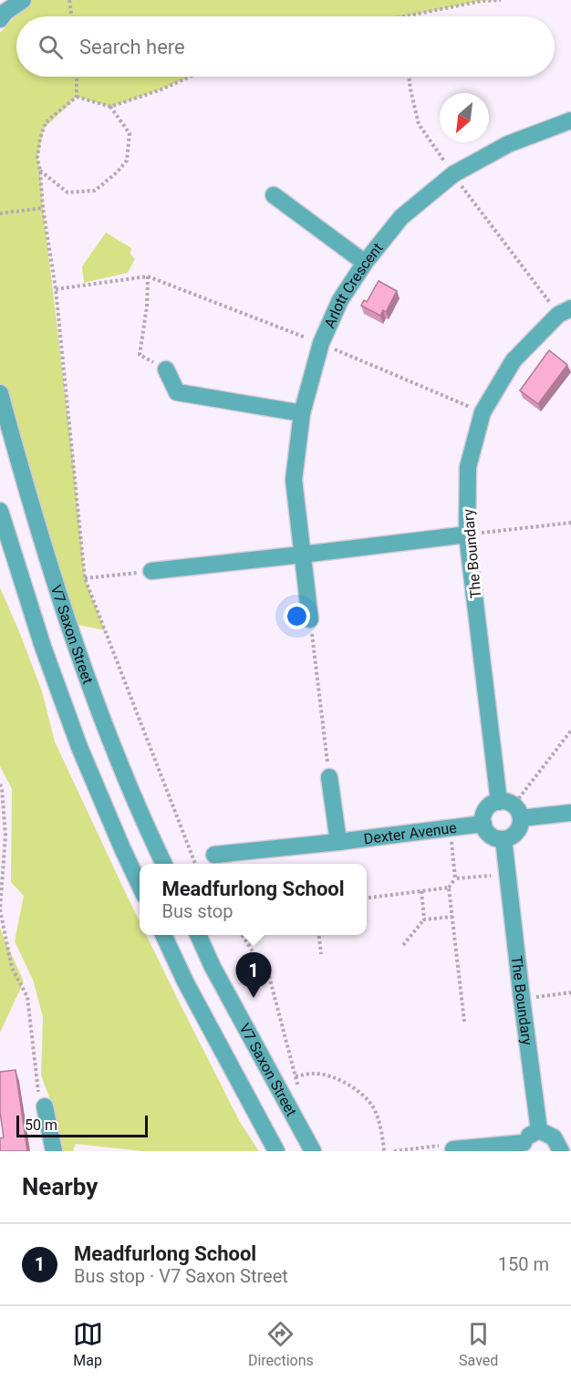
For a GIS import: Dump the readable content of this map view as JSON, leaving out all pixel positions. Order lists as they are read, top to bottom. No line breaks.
{"streets":{"street":["Arlott Crescent","The Boundary","V7 Saxon Street","Dexter Avenue"]},"crossings":[["The Boundary","Dexter Avenue"]],"scale_bar":"50 m","north":"bottom left","page":{"search":"Search here","popup":["Meadfurlong School","Bus stop"],"pins":"1","scale":"50 m","heading":"Nearby","list":[{"mark":"1","name":"Meadfurlong School","note":"Bus stop · V7 Saxon Street","value":"150 m"}],"nav":["Map","Directions","Saved"]}}
